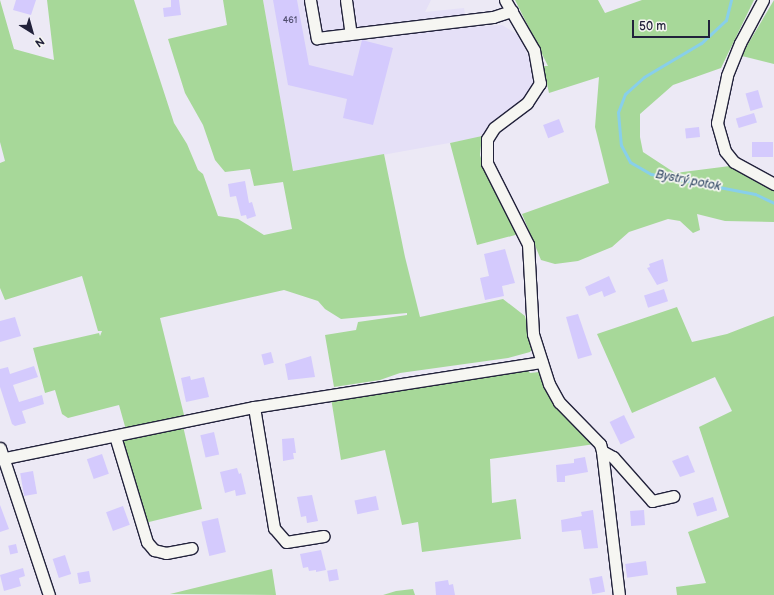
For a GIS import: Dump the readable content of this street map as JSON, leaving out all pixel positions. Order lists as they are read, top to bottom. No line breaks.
{"water":["Bystrý potok"],"house_numbers":["461"],"scale_bar":"50 m","north":"bottom right"}
